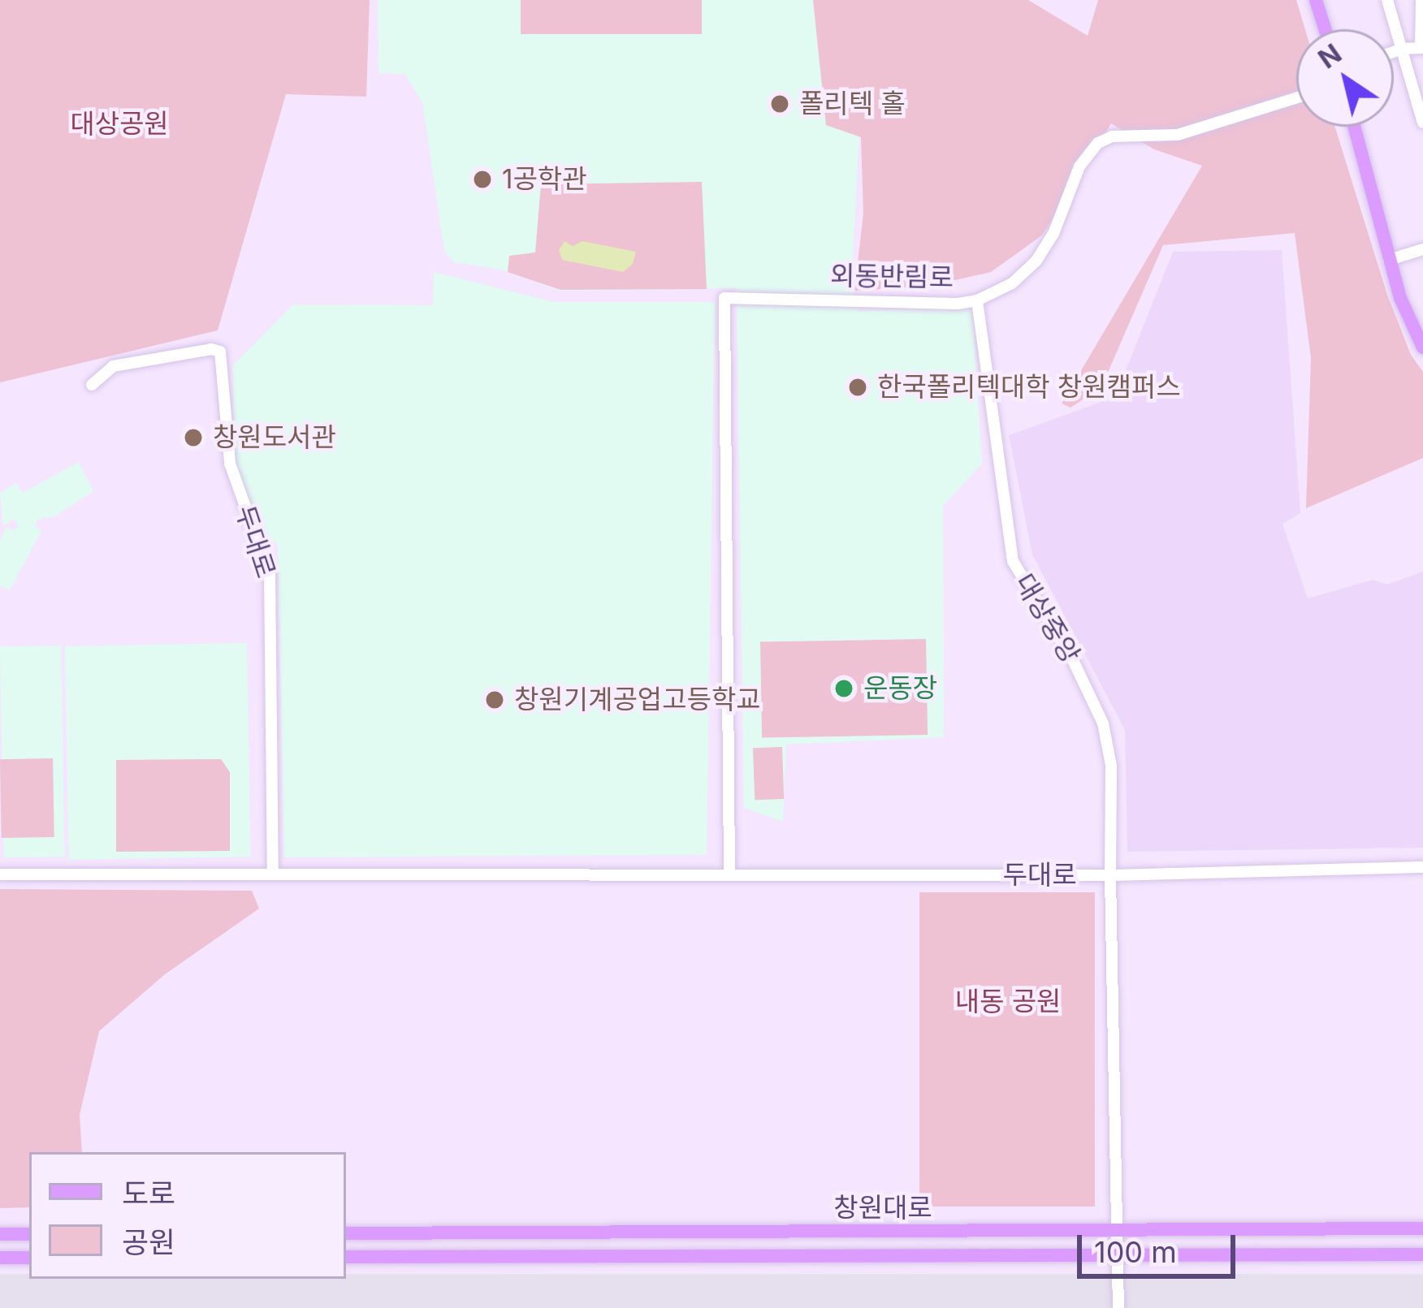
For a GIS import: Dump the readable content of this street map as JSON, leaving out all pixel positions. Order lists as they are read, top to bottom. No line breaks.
{"streets":{"main road":["창원대로"],"street":["외동반림로","두대로","대상중앙"]},"crossings":[["외동반림로","두대로"],["외동반림로","대상중앙"],["두대로","대상중앙"],["두대로","창원대로"]],"parks":["대상공원","내동 공원"],"places":["폴리텍 홀","1공학관","한국폴리텍대학 창원캠퍼스","창원도서관","운동장","창원기계공업고등학교"],"legend":["도로","공원"],"scale_bar":"100 m","north":"top left"}
